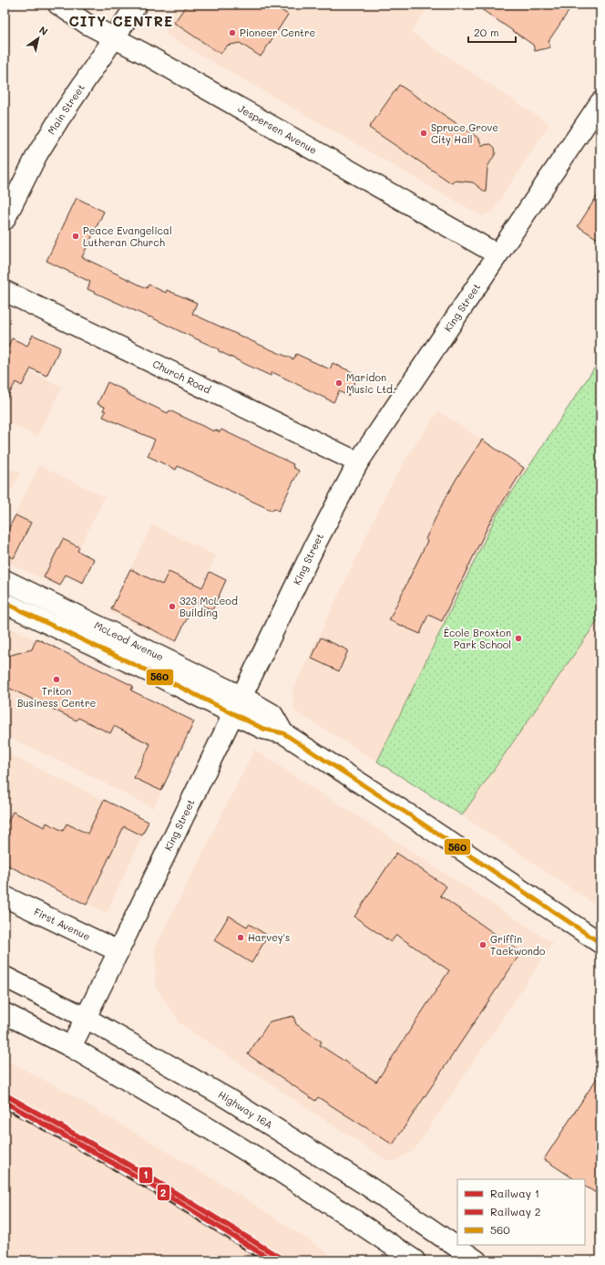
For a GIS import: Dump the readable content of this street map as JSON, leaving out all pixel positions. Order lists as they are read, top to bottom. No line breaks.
{"streets":{"street":["Main Street","Jespersen Avenue","King Street","Church Road","McLeod Avenue","First Avenue","Highway 16A"]},"crossings":[["Main Street","Jespersen Avenue"],["Jespersen Avenue","King Street"],["King Street","Church Road"],["King Street","McLeod Avenue"],["King Street","First Avenue"],["King Street","Highway 16A"]],"districts":["CITY CENTRE"],"places":["Pioneer Centre","Spruce Grove City Hall","Peace Evangelical Lutheran Church","Maridon Music Ltd.","323 McLeod Building","École Broxton Park School","Triton Business Centre","Harvey's","Griffin Taekwondo"],"lines":["transit line 560","rail line 1","rail line 2"],"legend":["Railway 1","Railway 2","560"],"scale_bar":"20 m","north":"top right"}
